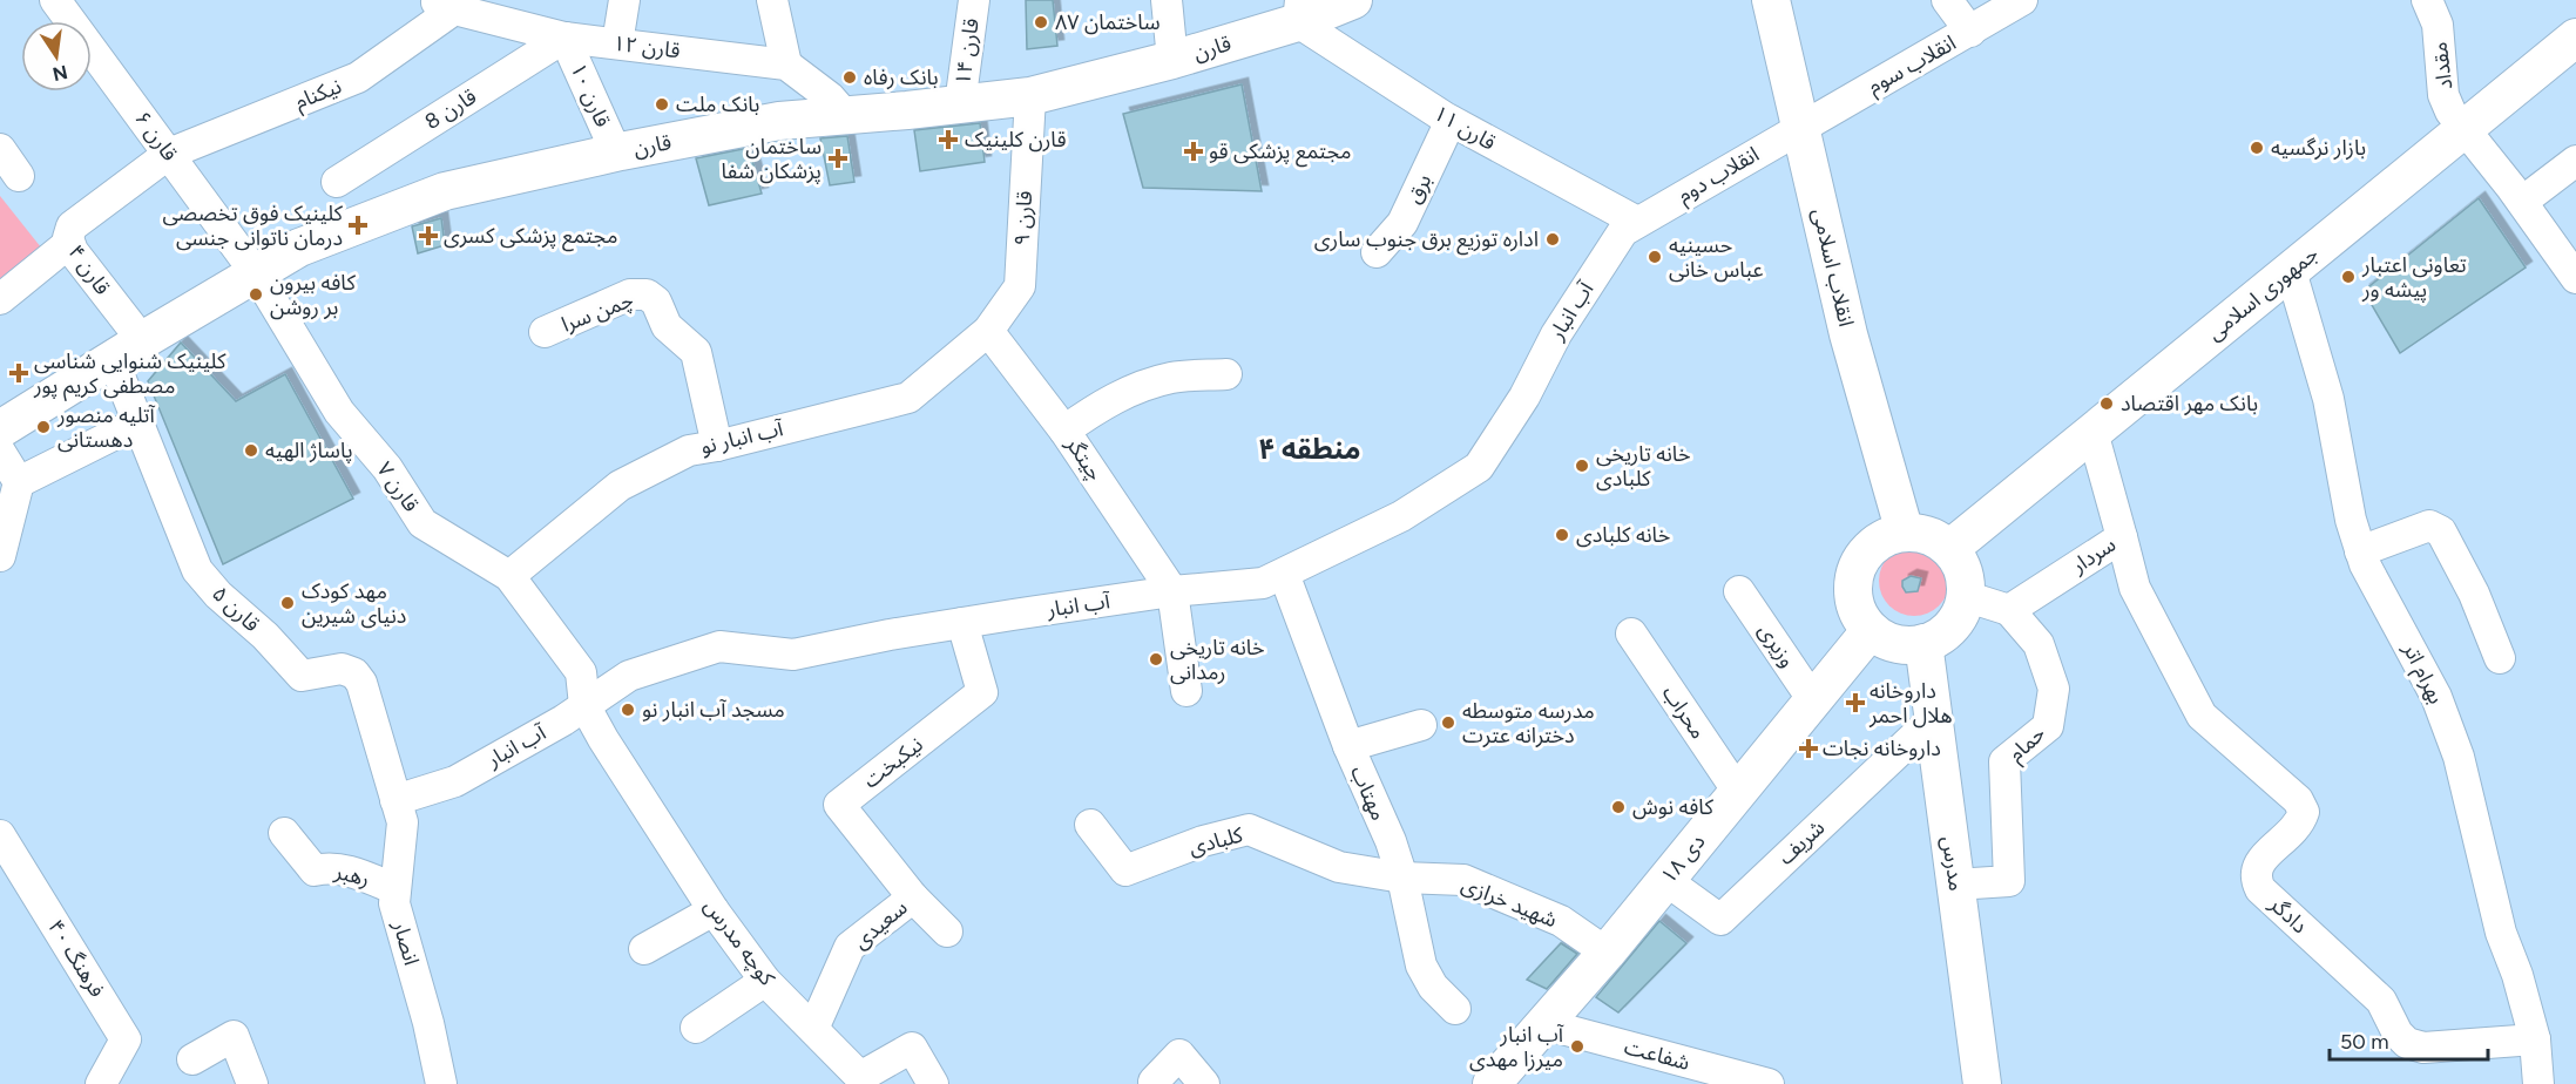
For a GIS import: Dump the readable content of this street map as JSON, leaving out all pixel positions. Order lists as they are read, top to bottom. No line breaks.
{"streets":{"main road":["قارن","انقلاب اسلامی","جمهوری اسلامی","۱۸ دی","مدرس"],"street":["قارن ۱۲","قارن ۱۴","انقلاب سوم","مقداد","نیکنام","قارن ١٠","قارن 8","قارن ۱۱","قارن ۶","انقلاب دوم","برق","قارن ٩","قارن ۴","آب انبار","چمن سرا","آب انبار نو","چیتگر","قارن ٧","سردار","قارن ۵","وزیری","بهرام اتر","محراب","حمام","نیکبخت","مهتاب","کلبادی","شریف","رهبر","شهید خرازی","دادگر","سعیدی","کوچه مدرس","انصار","فرهنگ ۴۰","شفاعت"]},"crossings":[["قارن ۱۲","قارن"],["قارن ۱۲","نیکنام"],["قارن ۱۲","قارن ١٠"],["قارن ۱۲","قارن 8"],["قارن","قارن ۱۴"],["قارن","قارن ١٠"],["قارن","قارن ۱۱"],["قارن","قارن ۶"],["قارن","قارن ٩"],["قارن","قارن ۴"],["قارن","قارن ٧"],["قارن","قارن ۵"],["انقلاب سوم","انقلاب دوم"],["انقلاب سوم","انقلاب اسلامی"],["مقداد","جمهوری اسلامی"],["نیکنام","قارن ۶"],["نیکنام","قارن ۴"],["قارن ١٠","قارن 8"],["قارن ۱۱","انقلاب دوم"],["قارن ۱۱","برق"],["قارن ۱۱","آب انبار"],["قارن ۶","قارن ۴"],["قارن ۶","قارن ٧"],["انقلاب دوم","انقلاب اسلامی"],["انقلاب دوم","آب انبار"],["قارن ٩","آب انبار نو"],["قارن ٩","چیتگر"],["انقلاب اسلامی","جمهوری اسلامی"],["انقلاب اسلامی","۱۸ دی"],["انقلاب اسلامی","مدرس"],["قارن ۴","قارن ۵"],["جمهوری اسلامی","سردار"],["جمهوری اسلامی","بهرام اتر"],["جمهوری اسلامی","۱۸ دی"],["جمهوری اسلامی","مدرس"],["آب انبار","چیتگر"],["آب انبار","قارن ٧"],["آب انبار","قارن ۵"],["آب انبار","نیکبخت"],["آب انبار","مهتاب"],["آب انبار","کوچه مدرس"],["آب انبار","انصار"],["چمن سرا","آب انبار نو"],["آب انبار نو","چیتگر"],["آب انبار نو","قارن ٧"],["قارن ٧","کوچه مدرس"],["سردار","حمام"],["سردار","دادگر"],["قارن ۵","انصار"],["وزیری","۱۸ دی"],["بهرام اتر","دادگر"],["محراب","۱۸ دی"],["حمام","مدرس"],["نیکبخت","سعیدی"],["مهتاب","کلبادی"],["مهتاب","شهید خرازی"],["کلبادی","شهید خرازی"],["شریف","۱۸ دی"],["شریف","مدرس"],["۱۸ دی","مدرس"],["۱۸ دی","شهید خرازی"],["۱۸ دی","شفاعت"],["رهبر","انصار"],["سعیدی","کوچه مدرس"]],"districts":["منطقه ۴"],"places":{"other":["ساختمان ٨٧","بانک رفاه","بانک ملت","بازار نرگسیه","اداره توزیع برق جنوب ساری","حسینیه عباس خانی","تعاونی اعتبار پیشه ور","کافه بیرون بر روشن","بانک مهر اقتصاد","آتلیه منصور دهستانی","پاساژ الهیه","خانه تاریخی کلبادی","خانه کلبادی","مهد کودک دنیای شیرین","خانه تاریخی رمدانی","مسجد آب انبار نو","مدرسه متوسطه دخترانه عترت","کافه نوش","آب انبار میرزا مهدی"],"health":["قارن کلینیک","مجتمع پزشکی قو","ساختمان پزشکان شفا","کلینیک فوق تخصصی درمان ناتوانی جنسی","مجتمع پزشکی کسری","کلینیک شنوایی شناسی مصطفی کریم پور","داروخانه هلال احمر","داروخانه نجات"]},"scale_bar":"50 m","north":"bottom"}
